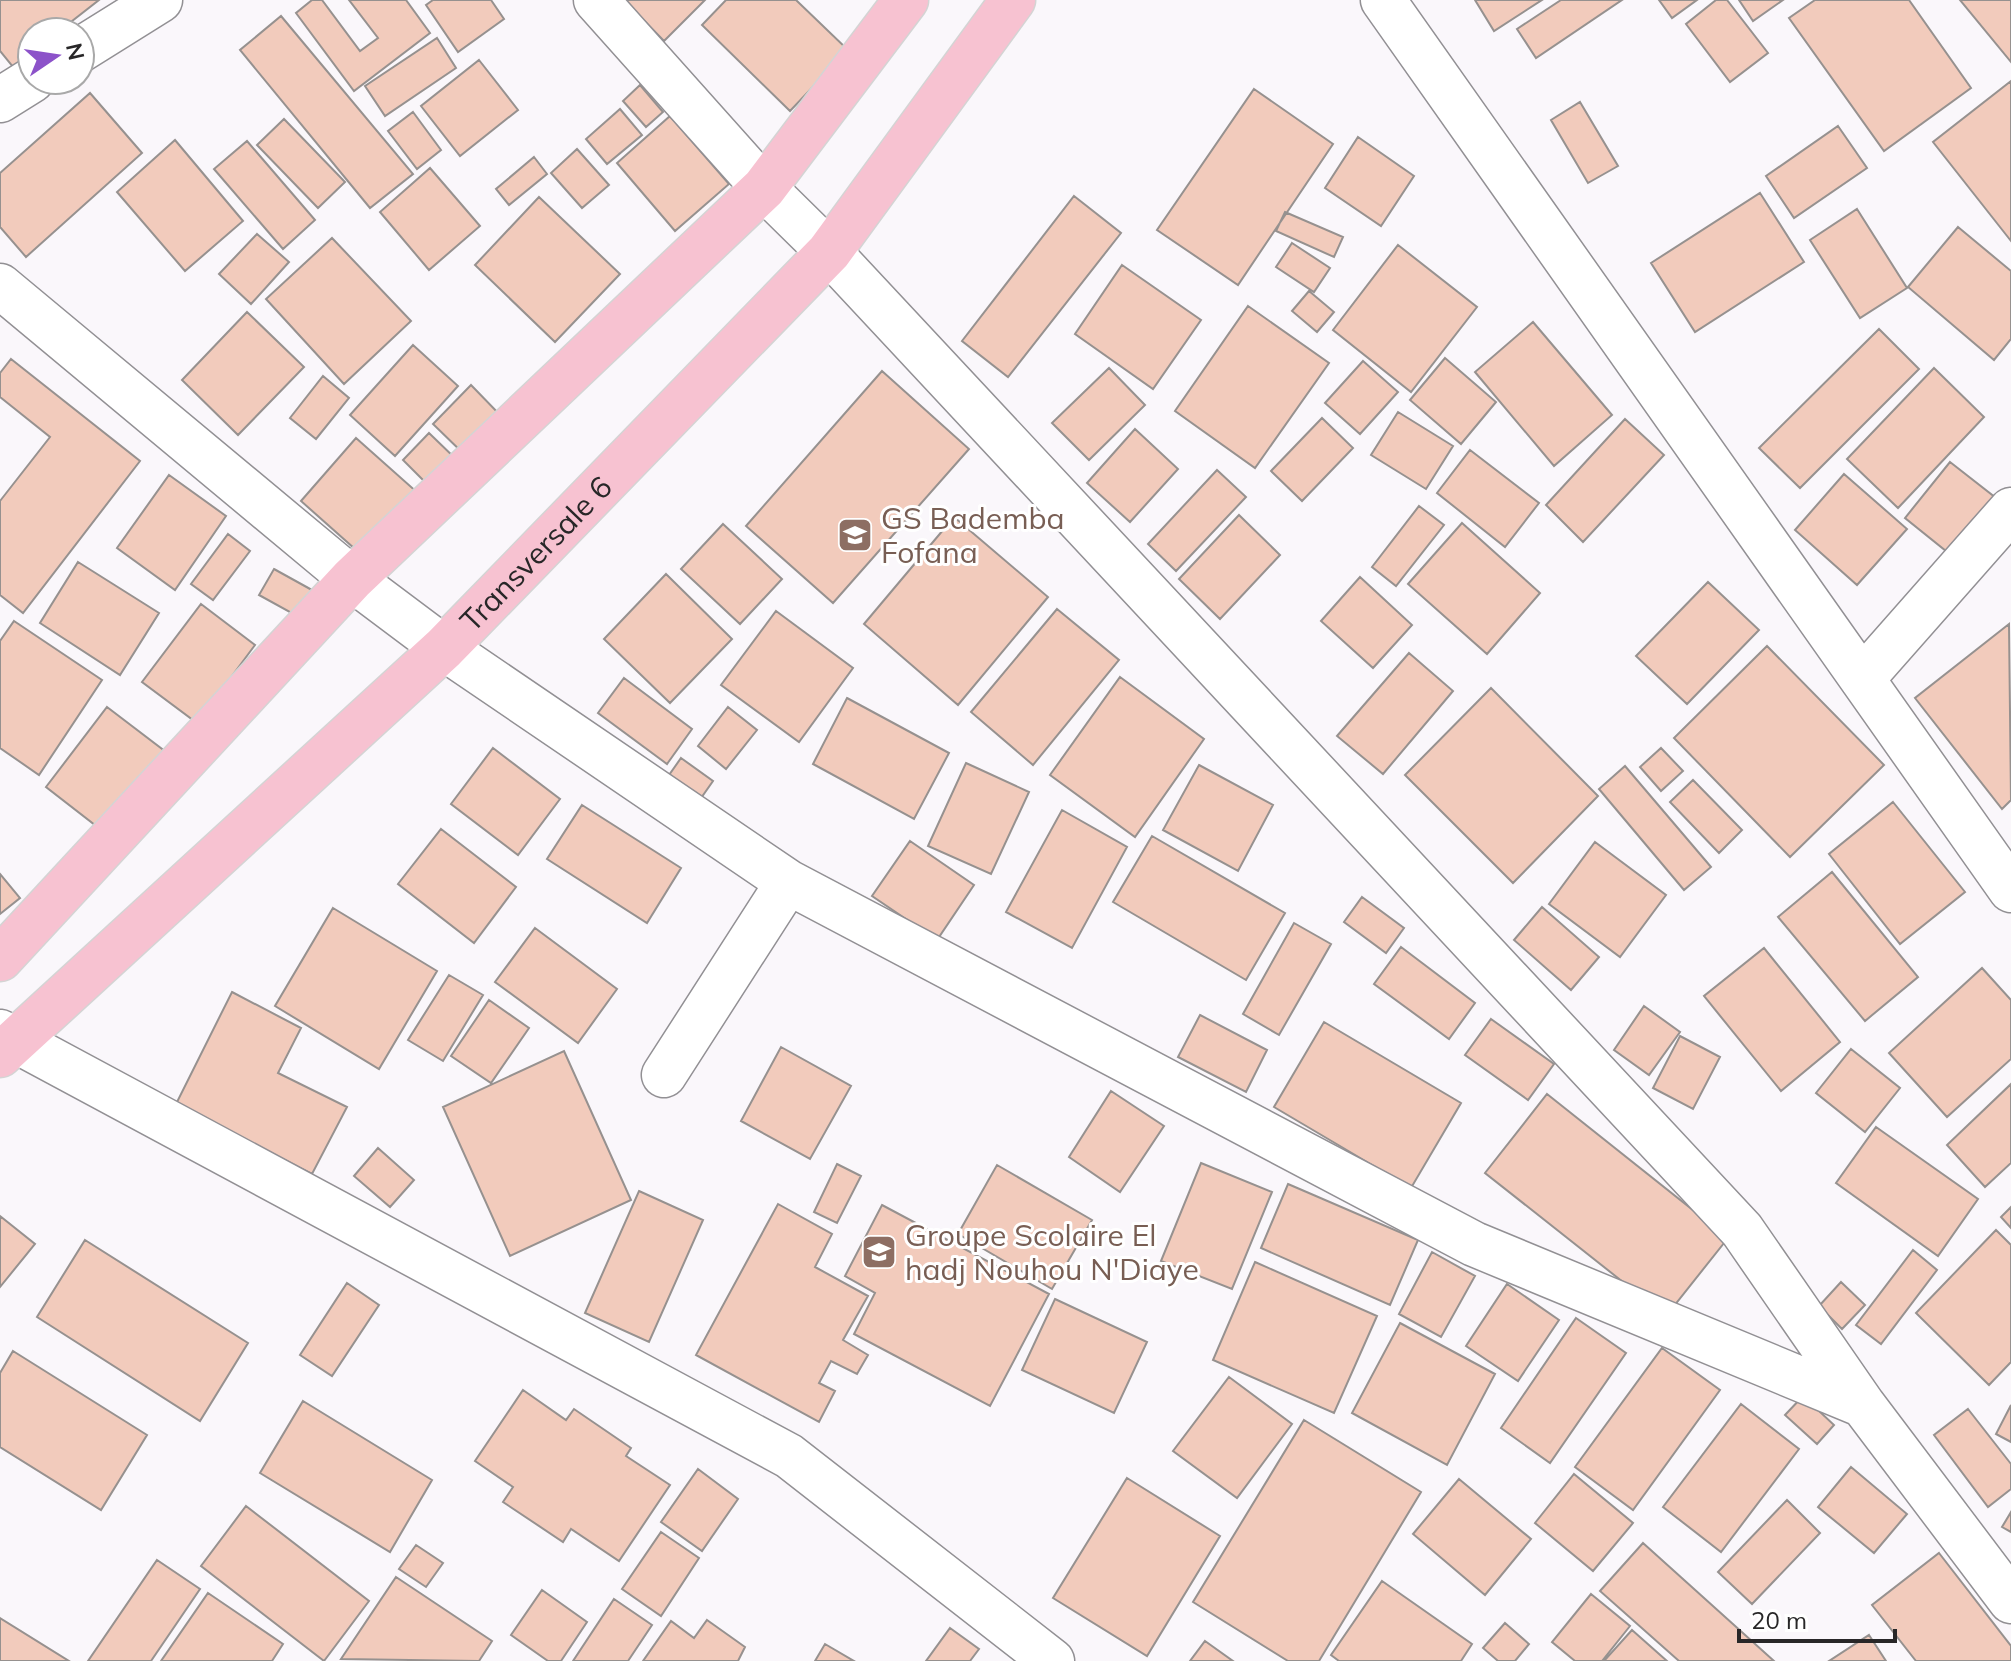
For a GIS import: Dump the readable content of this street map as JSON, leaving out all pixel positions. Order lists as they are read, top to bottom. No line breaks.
{"streets":{"main road":["Transversale 6"]},"places":{"school or university":["GS Bademba Fofana","Groupe Scolaire El hadj Nouhou N'Diaye"]},"scale_bar":"20 m","north":"right"}
